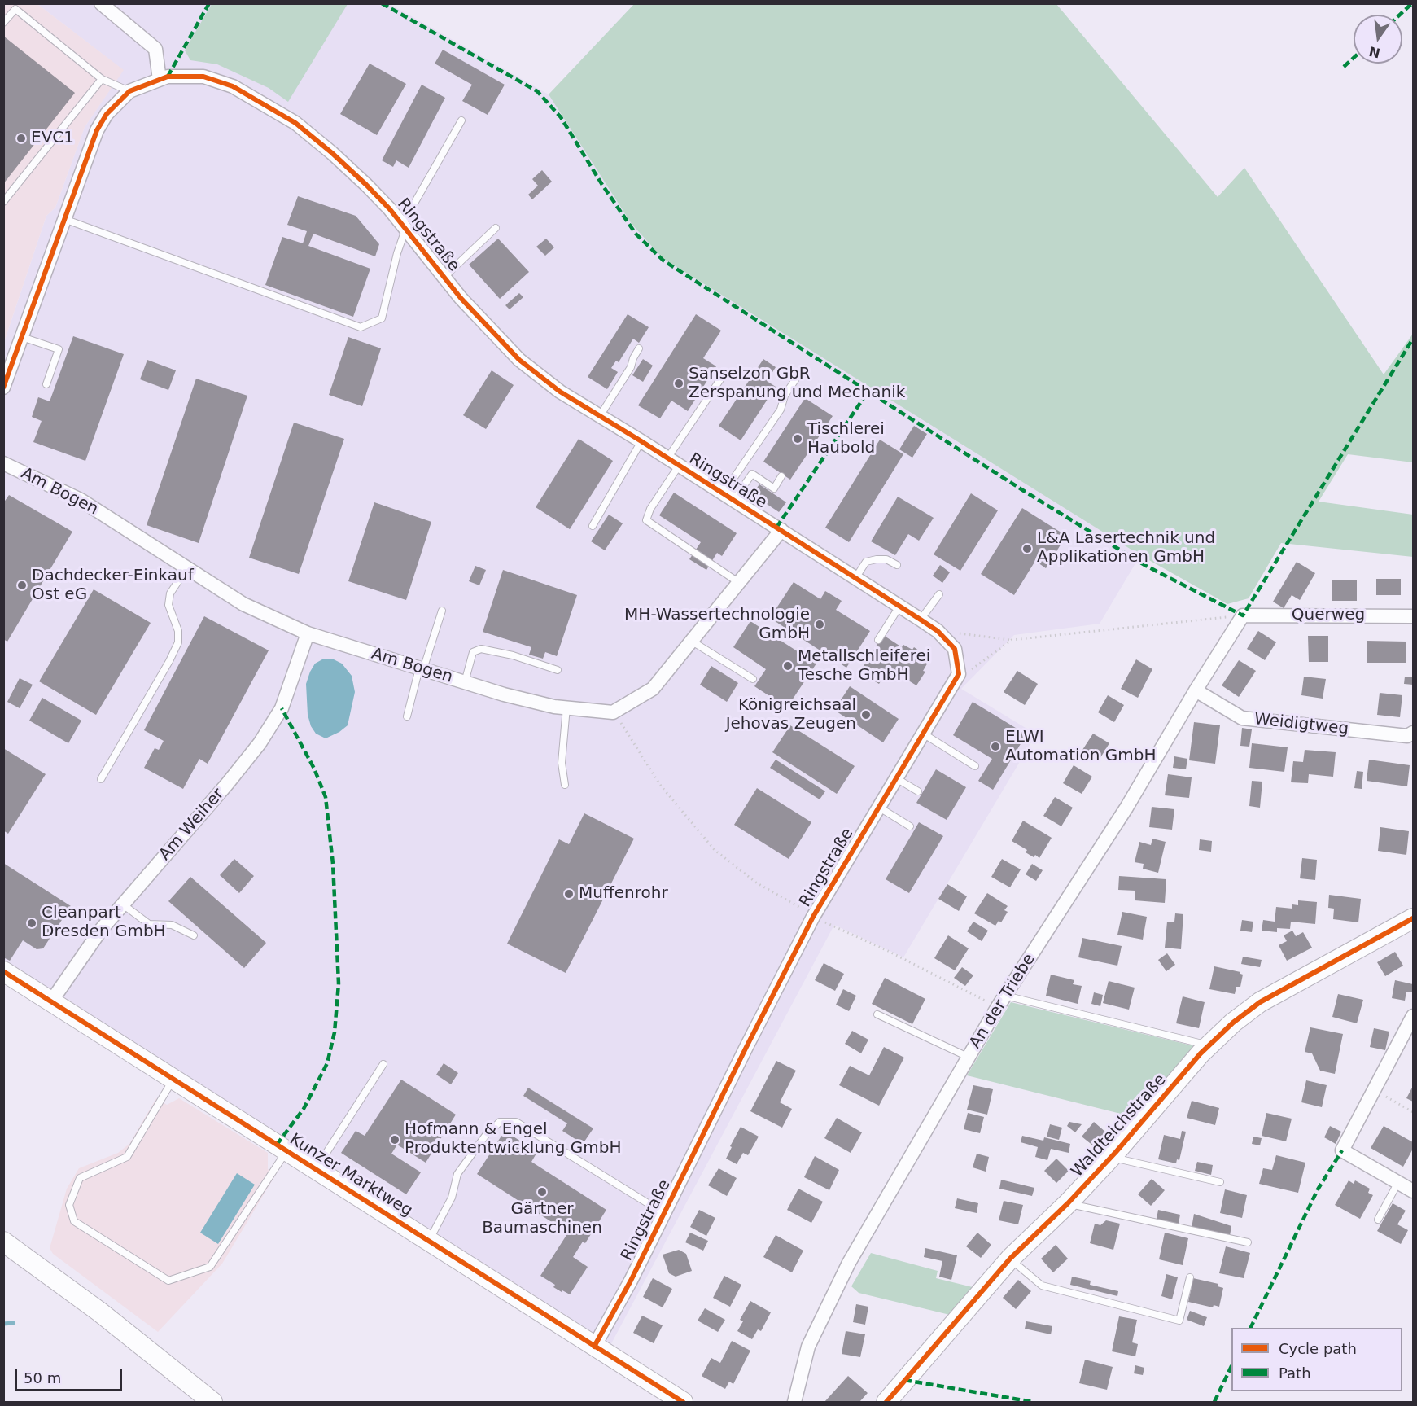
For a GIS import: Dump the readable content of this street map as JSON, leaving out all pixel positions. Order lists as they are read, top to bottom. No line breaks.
{"streets":{"street":["Ringstraße","Am Bogen","Querweg","Weidigtweg","Am Weiher","An der Triebe","Waldteichstraße","Kunzer Marktweg"]},"crossings":[["Ringstraße","Kunzer Marktweg"],["Am Bogen","Am Weiher"],["Querweg","An der Triebe"],["Weidigtweg","An der Triebe"],["Am Weiher","Kunzer Marktweg"]],"places":["EVC1","Sanselzon GbR Zerspanung und Mechanik","Tischlerei Haubold","L&A Lasertechnik und Applikationen GmbH","Dachdecker-Einkauf Ost eG","MH-Wassertechnologie GmbH","Metallschleiferei Tesche GmbH","Königreichsaal Jehovas Zeugen","ELWI Automation GmbH","Muffenrohr","Cleanpart Dresden GmbH","Hofmann & Engel Produktentwicklung GmbH","Gärtner Baumaschinen"],"legend":["Cycle path","Path"],"scale_bar":"50 m","north":"bottom"}
